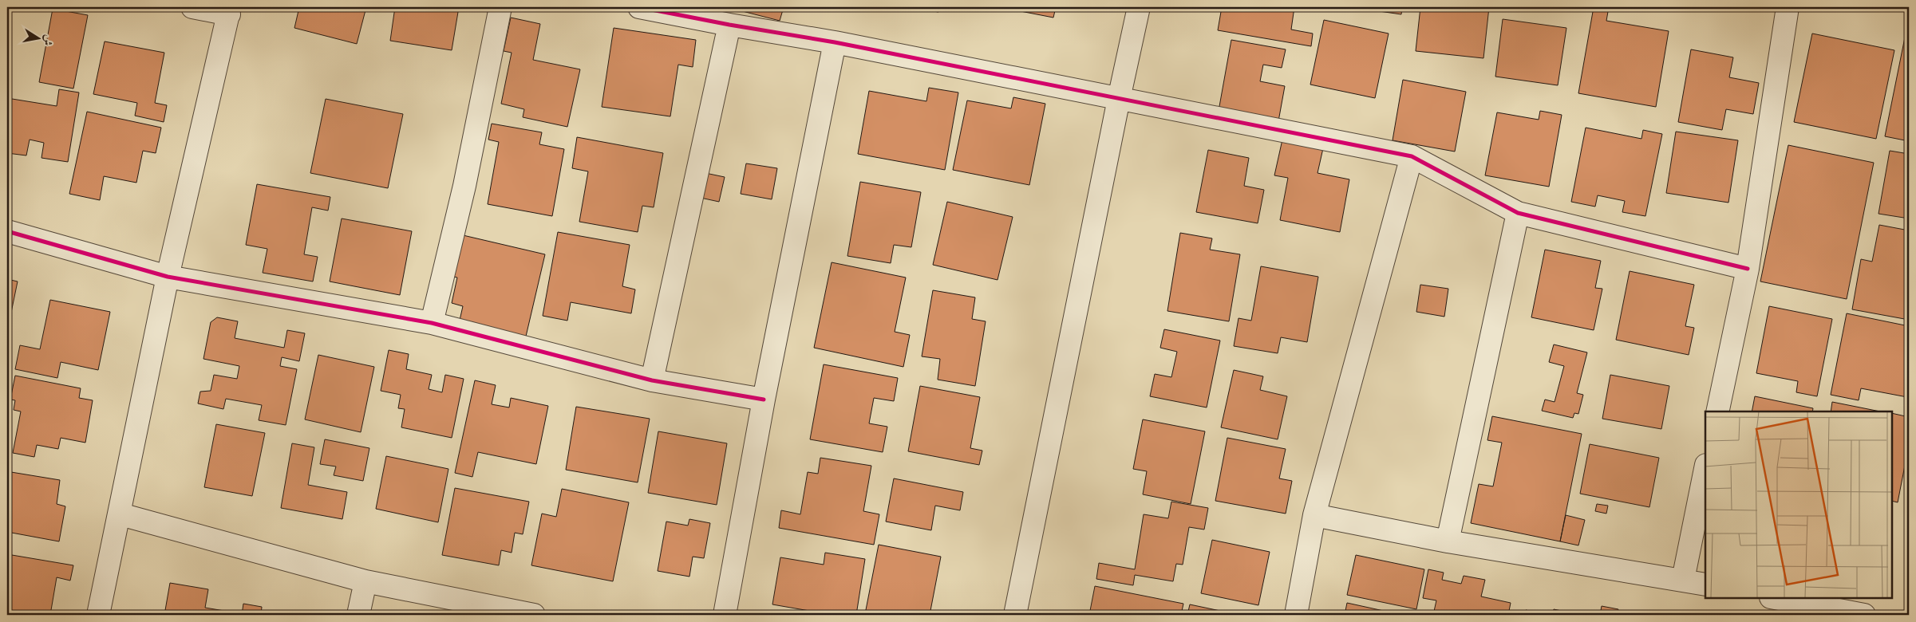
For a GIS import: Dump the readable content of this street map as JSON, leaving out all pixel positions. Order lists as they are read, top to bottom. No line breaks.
{"north":"right"}
